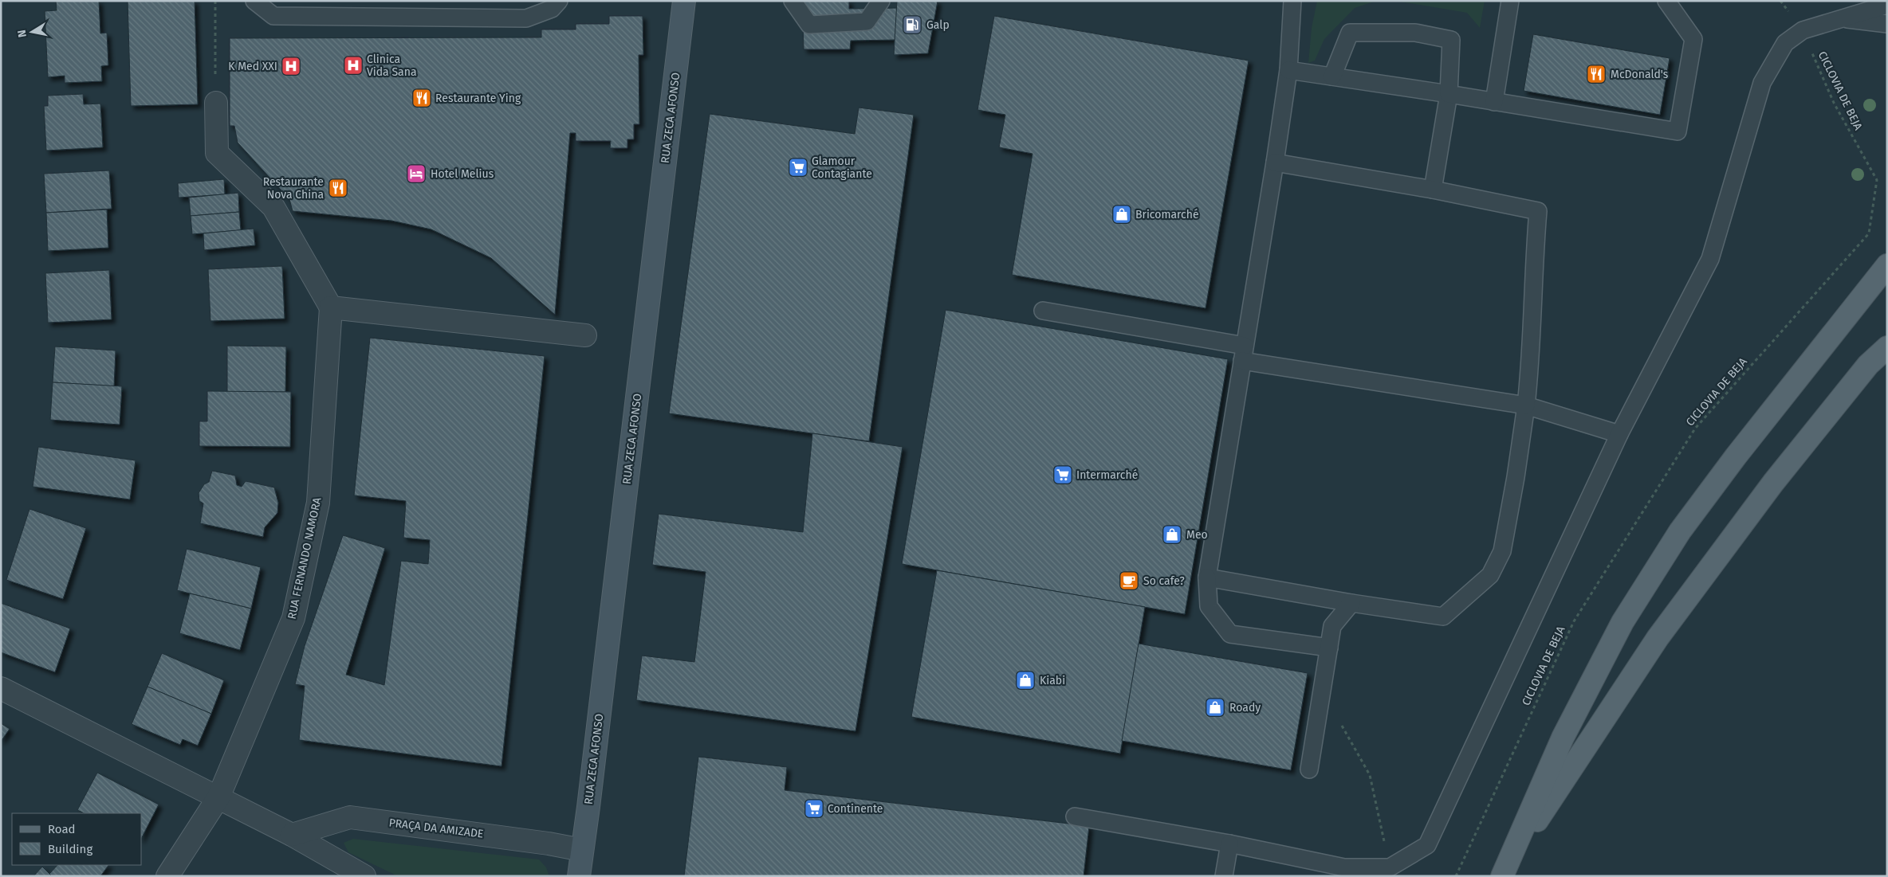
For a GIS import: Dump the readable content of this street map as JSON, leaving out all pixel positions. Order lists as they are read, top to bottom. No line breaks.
{"streets":{"main road":["RUA ZECA AFONSO"],"street":["RUA FERNANDO NAMORA","PRAÇA DA AMIZADE"],"path":["CICLOVIA DE BEJA"]},"crossings":[["RUA ZECA AFONSO","PRAÇA DA AMIZADE"]],"places":{"fuel station":["Galp"],"hospital":["Clinica Vida Sana","K Med XXI"],"restaurant":["McDonald's","Restaurante Ying","Restaurante Nova China"],"supermarket":["Glamour Contagiante","Intermarché","Continente"],"hotel":["Hotel Melius"],"shop":["Bricomarché","Meo","Kiabi","Roady"],"cafe":["So cafe?"]},"legend":["Road","Building"],"north":"left"}
